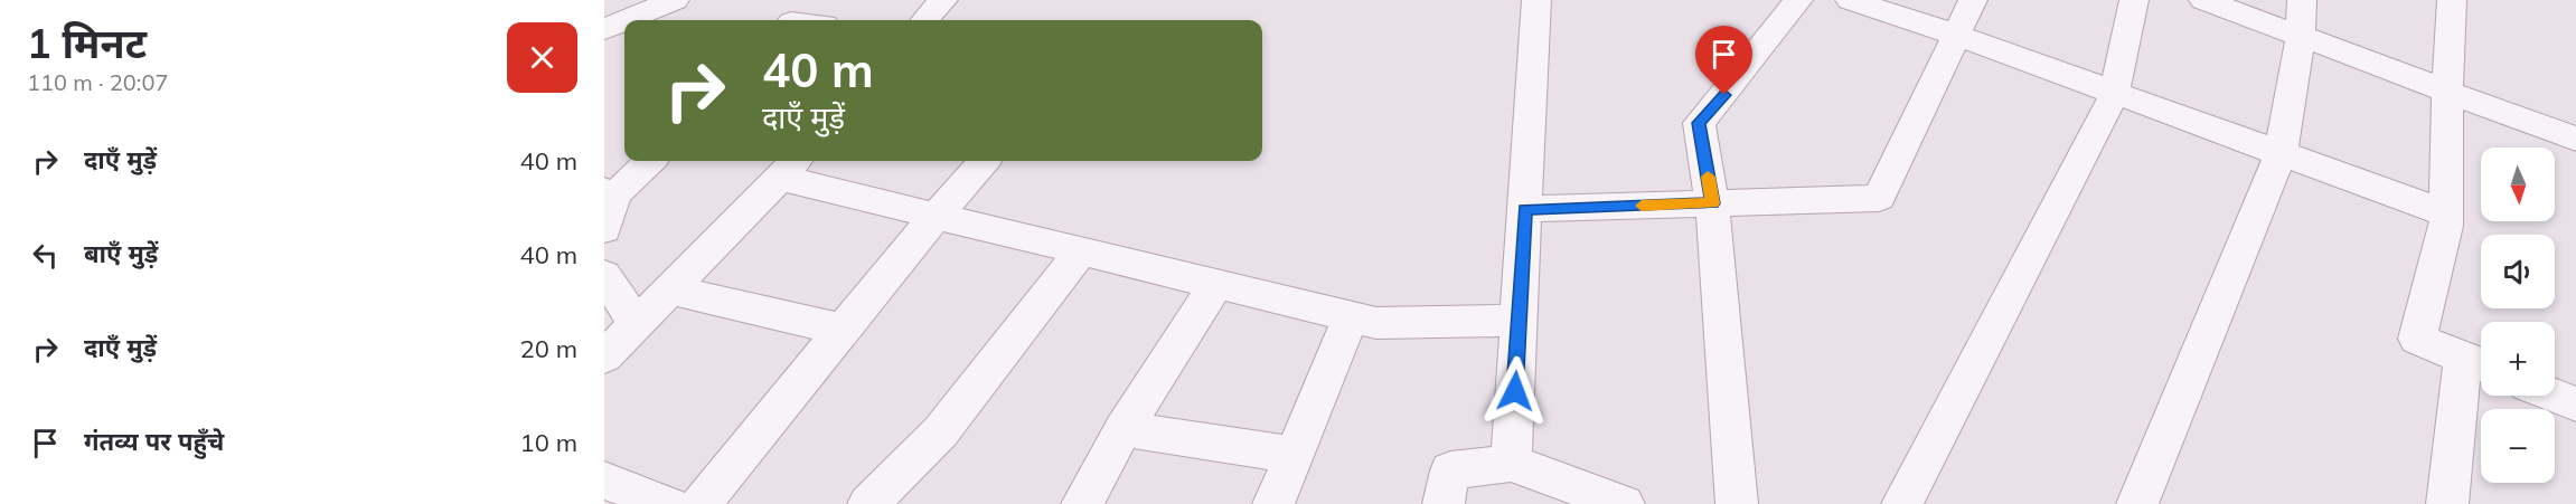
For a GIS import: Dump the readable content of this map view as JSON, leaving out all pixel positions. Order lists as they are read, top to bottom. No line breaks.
{"north":"bottom","page":{"heading":["1 मिनट","110 m · 20:07"],"turn":["40 m","दाएँ मुड़ें"],"list":[{"name":"दाएँ मुड़ें","value":"40 m"},{"name":"बाएँ मुड़ें","value":"40 m"},{"name":"दाएँ मुड़ें","value":"20 m"},{"name":"गंतव्य पर पहुँचे","value":"10 m"}],"map_buttons":["+","−"]}}
